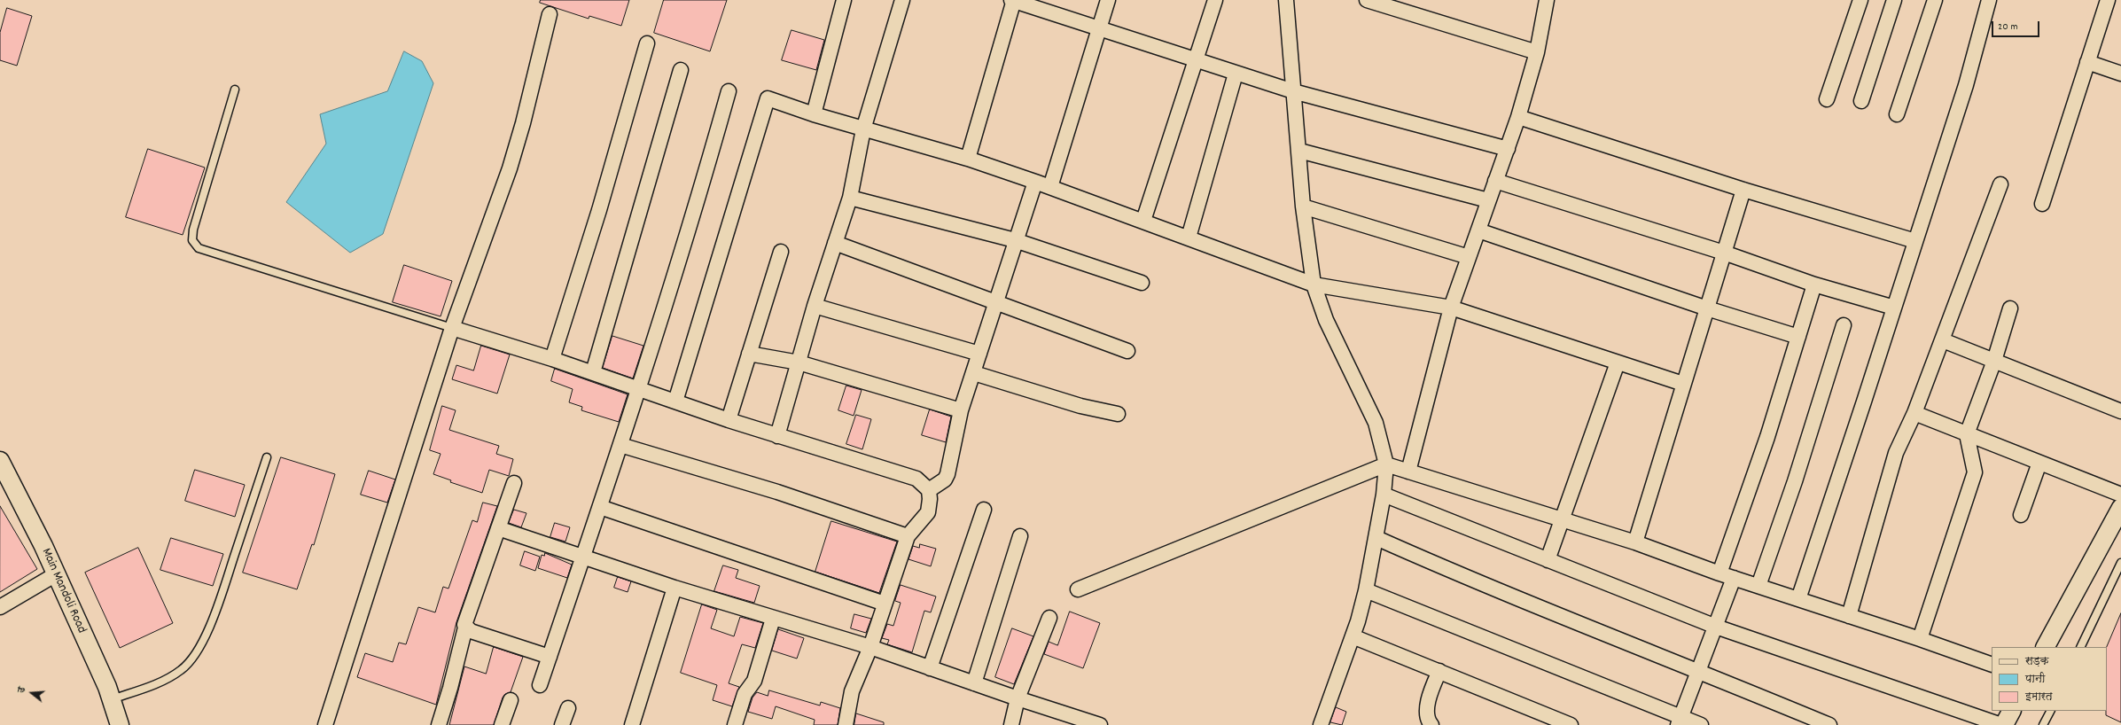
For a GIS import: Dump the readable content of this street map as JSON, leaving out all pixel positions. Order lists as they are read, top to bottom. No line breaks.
{"streets":{"street":["Main Mandoli Road"]},"legend":["सड़क","पानी","इमारत"],"scale_bar":"20 m","north":"left"}
